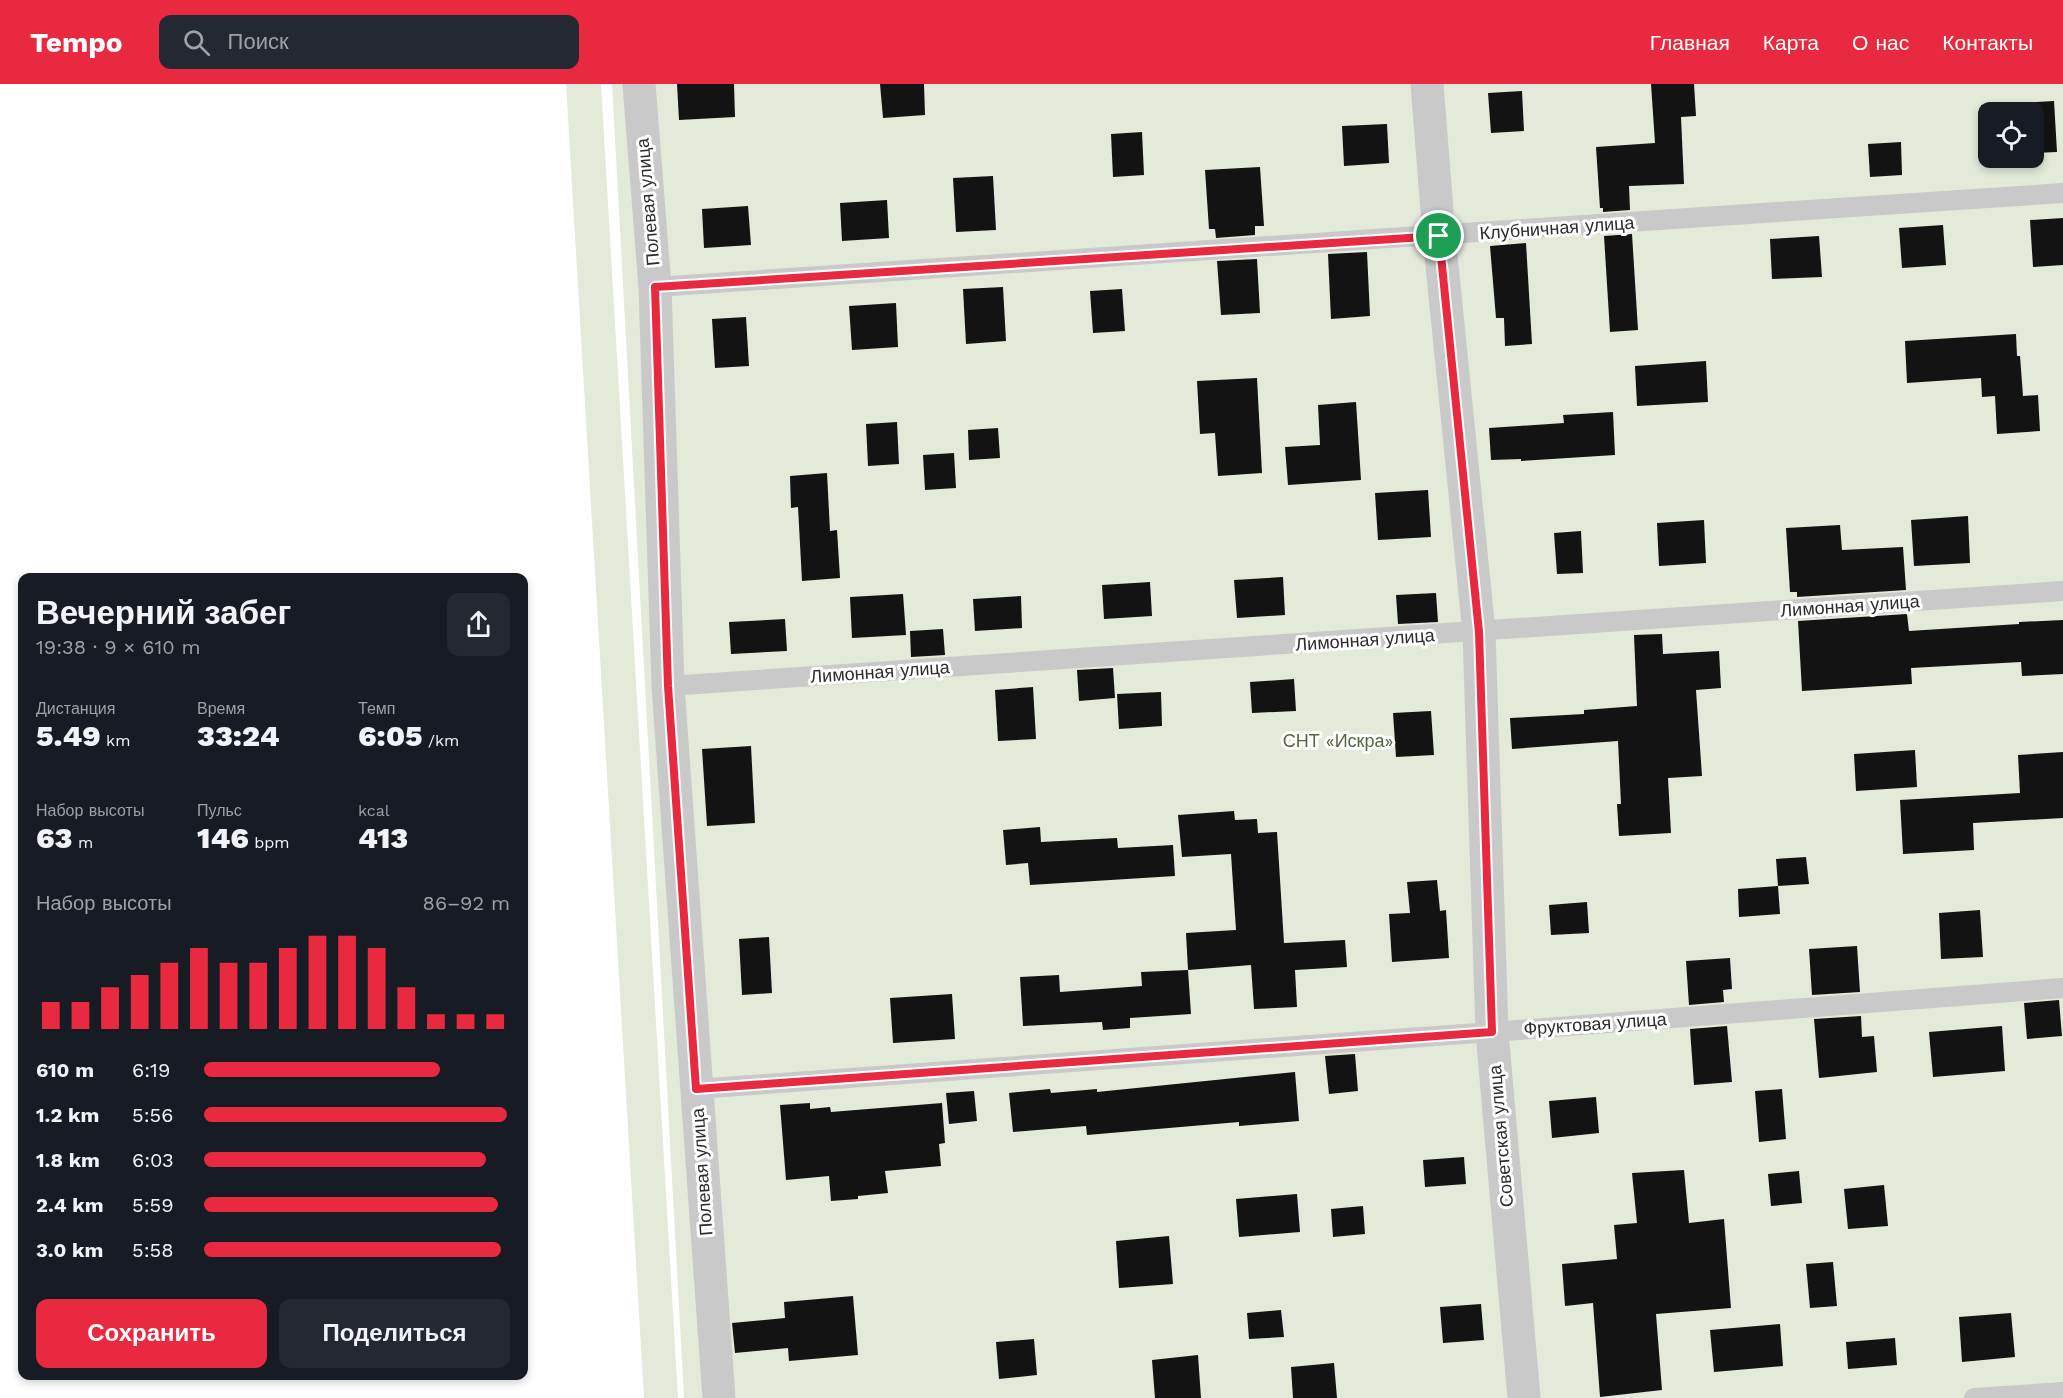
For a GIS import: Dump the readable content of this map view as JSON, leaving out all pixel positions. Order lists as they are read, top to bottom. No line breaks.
{"streets":{"street":["Полевая улица","Советская улица"],"lane":["Клубничная улица","Лимонная улица","Фруктовая улица"]},"crossings":[["Полевая улица","Клубничная улица"],["Полевая улица","Лимонная улица"],["Полевая улица","Фруктовая улица"],["Клубничная улица","Советская улица"],["Лимонная улица","Советская улица"],["Фруктовая улица","Советская улица"]],"parks":["СНТ «Искра»"],"page":{"header":"Tempo","search":"Поиск","nav":["Главная","Карта","О нас","Контакты"],"heading":["Вечерний забег","19:38 · 9 × 610 m"],"stats":[["Дистанция","5.49 km"],["Время","33:24"],["Темп","6:05 /km"],["Набор высоты","63 m"],["Пульс","146 bpm"],["kcal","413"]],"chart":["Набор высоты","86–92 m"],"list":[{"name":"610 m","note":"6:19"},{"name":"1.2 km","note":"5:56"},{"name":"1.8 km","note":"6:03"},{"name":"2.4 km","note":"5:59"},{"name":"3.0 km","note":"5:58"}],"buttons":["Сохранить","Поделиться"]}}
